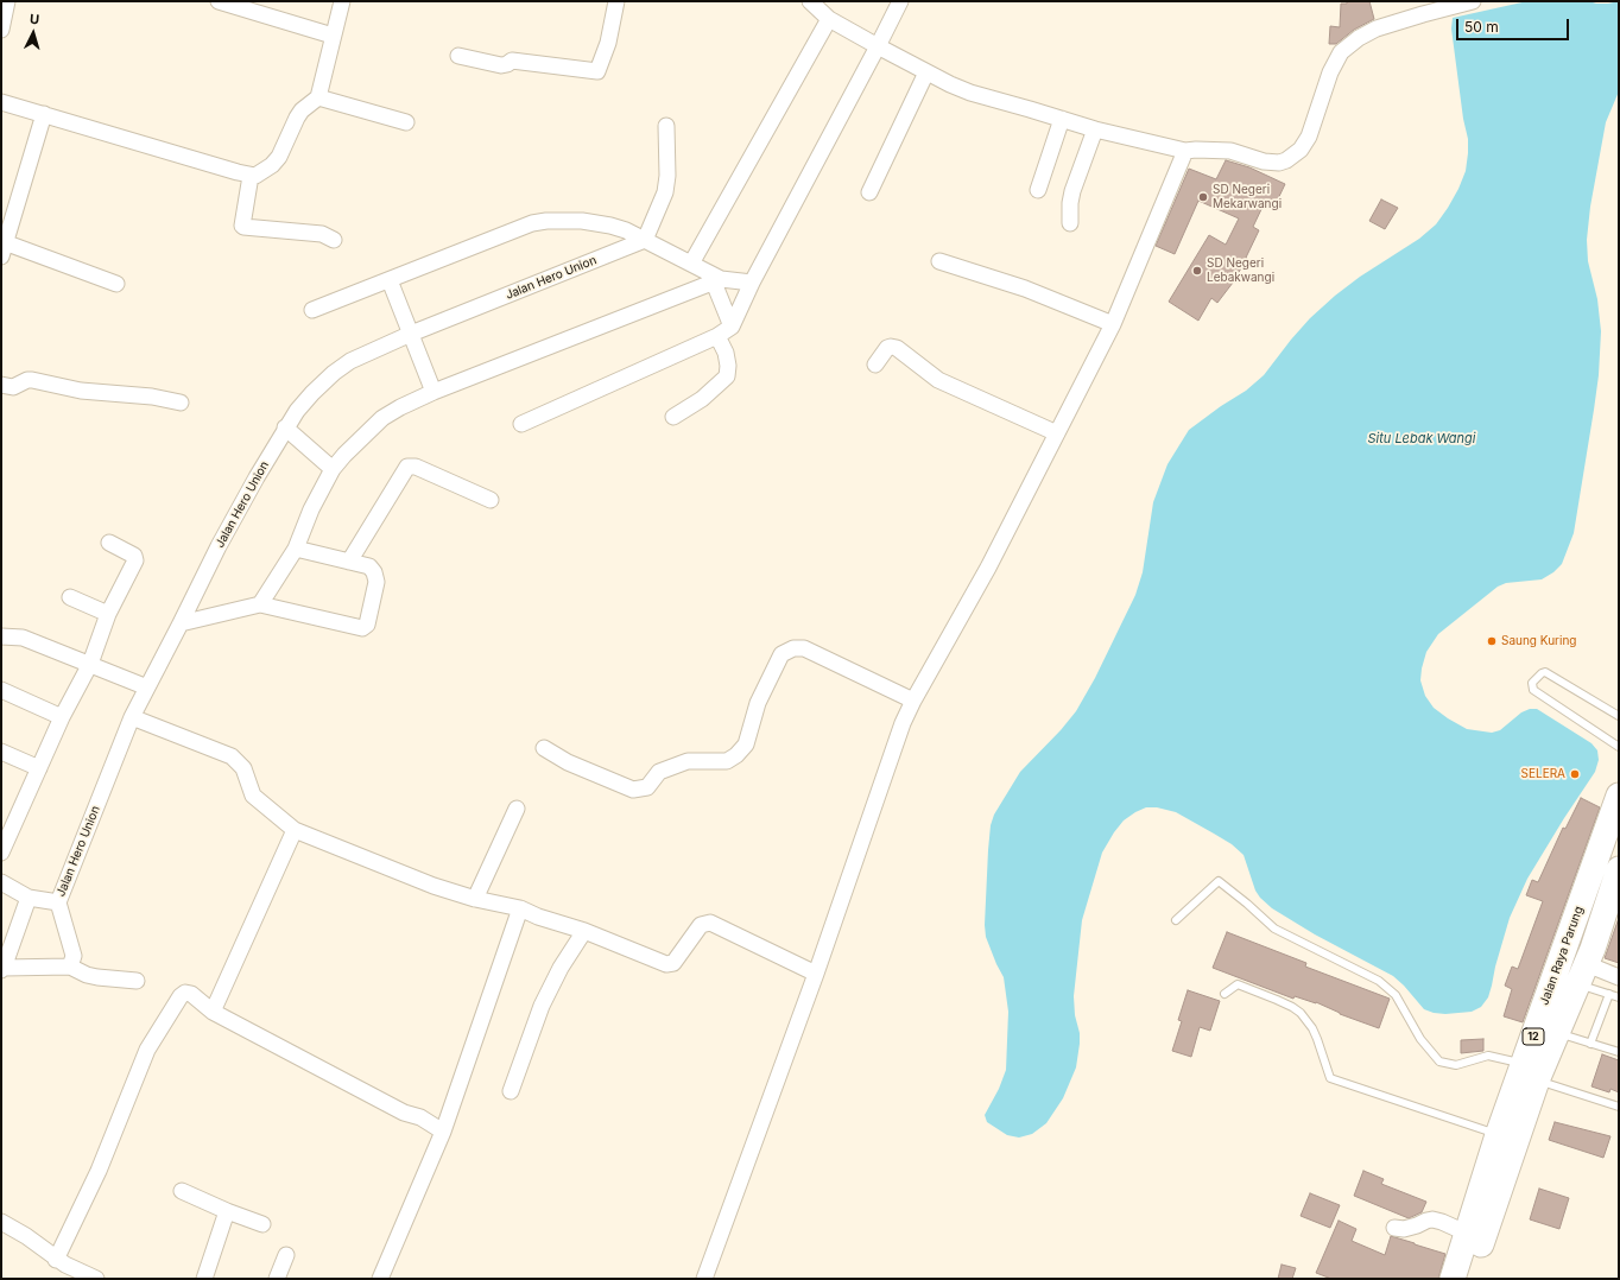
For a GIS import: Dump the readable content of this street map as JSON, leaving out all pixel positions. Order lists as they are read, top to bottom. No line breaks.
{"streets":{"highway":["Jalan Raya Parung","12"],"street":["Jalan Hero Union"]},"water":["Situ Lebak Wangi"],"places":["SD Negeri Mekarwangi","SD Negeri Lebakwangi","Saung Kuring","SELERA"],"scale_bar":"50 m","north":"top"}
